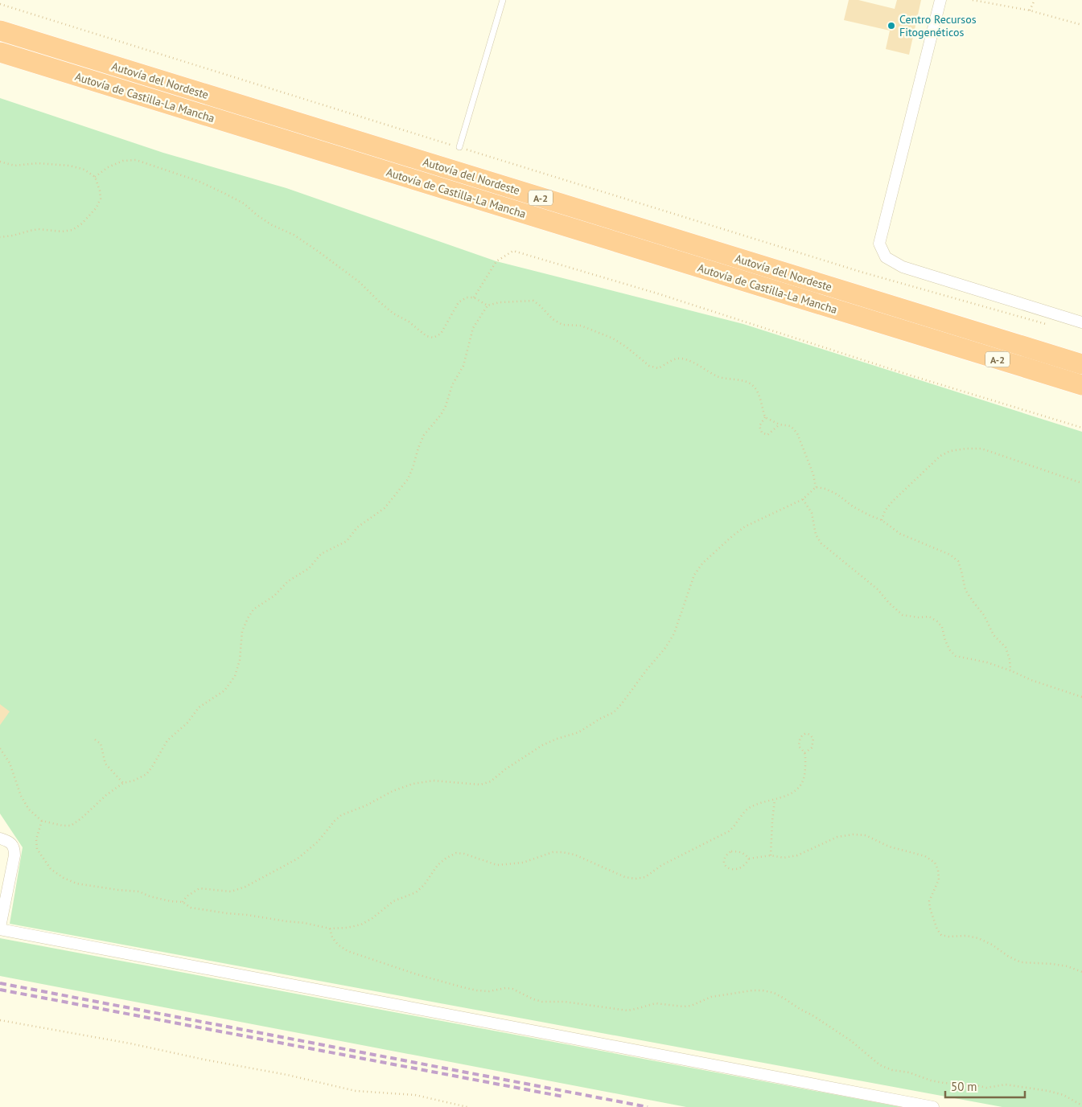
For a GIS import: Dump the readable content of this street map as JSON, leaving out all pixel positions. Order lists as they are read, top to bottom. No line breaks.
{"streets":{"highway":["Autovía del Nordeste","Autovía de Castilla-La Mancha","A-2"]},"places":["Centro Recursos Fitogenéticos"],"scale_bar":"50 m"}
